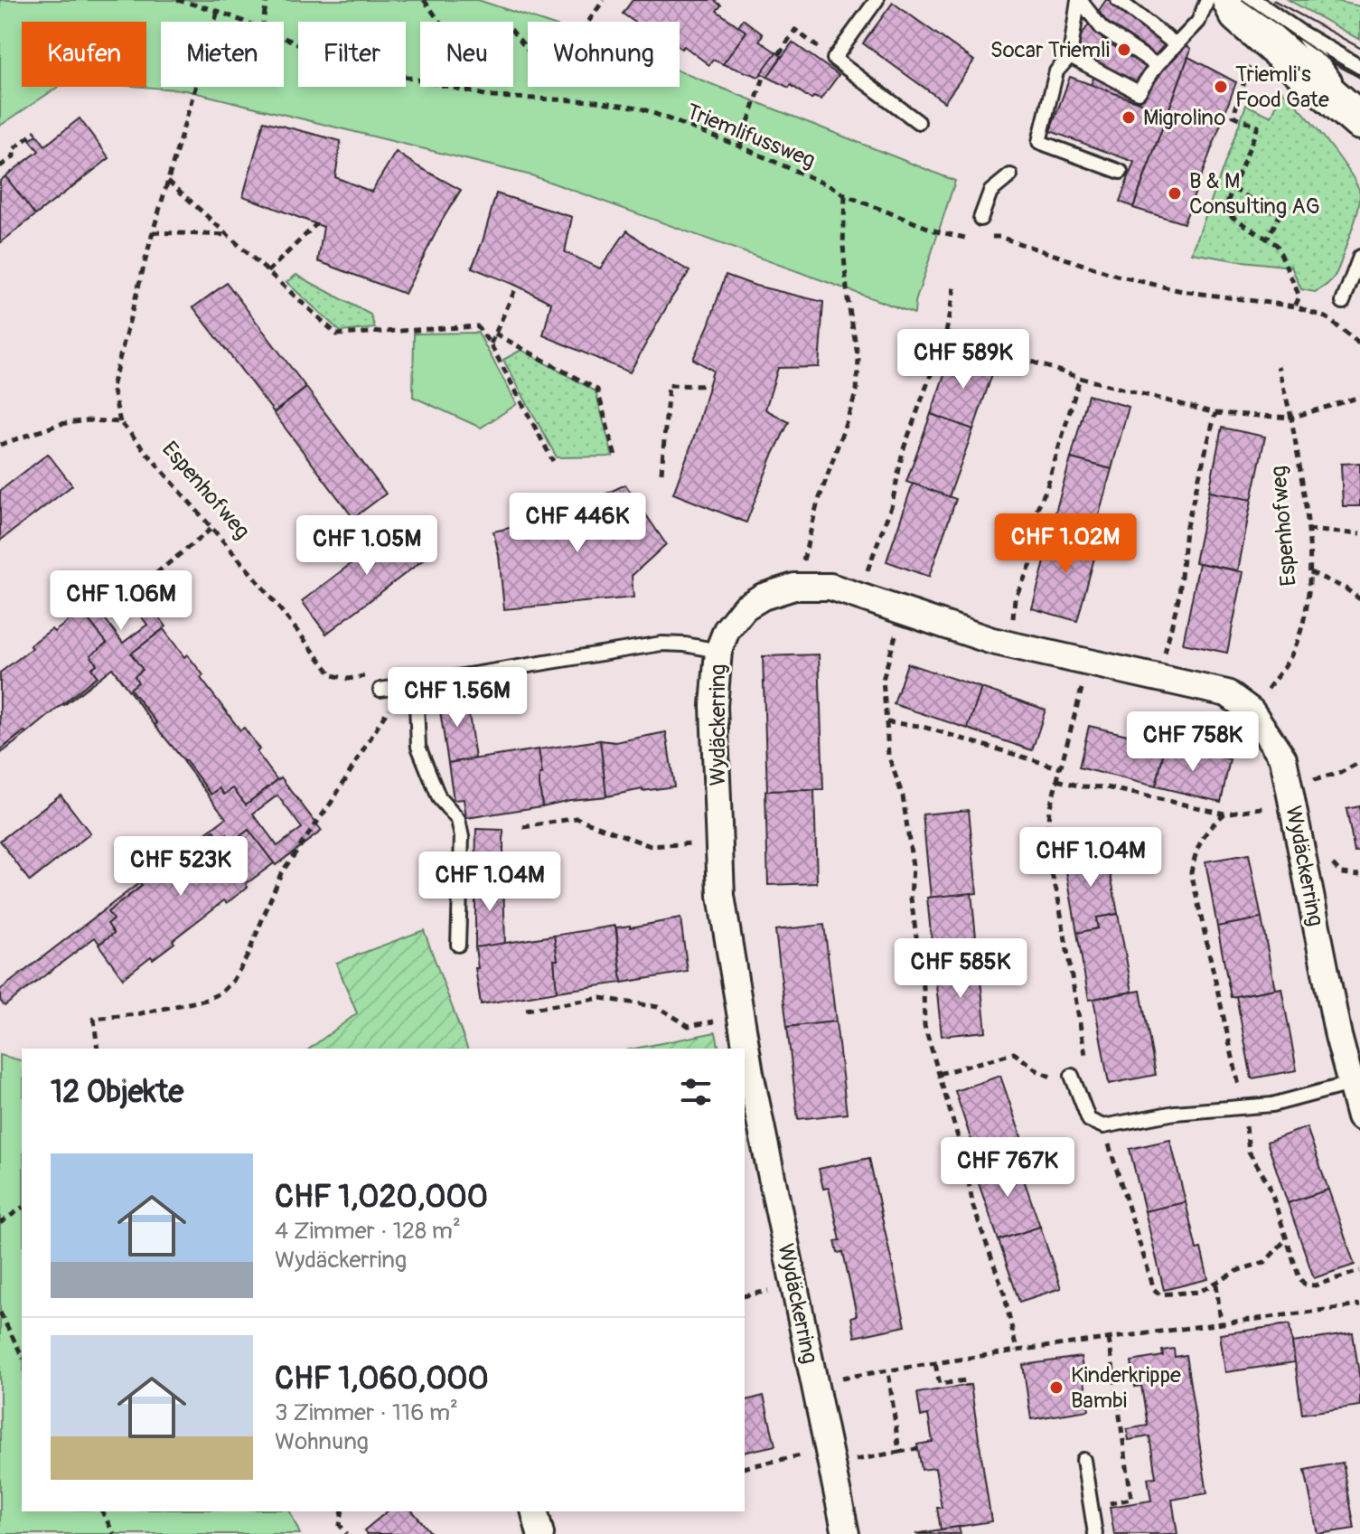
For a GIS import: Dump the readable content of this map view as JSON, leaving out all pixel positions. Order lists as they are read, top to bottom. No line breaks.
{"streets":{"street":["Wydäckerring"],"path":["Triemlifussweg","Espenhofweg"]},"places":["Socar Triemli","Triemli's Food Gate","Migrolino","B & M Consulting AG","Kinderkrippe Bambi"],"page":{"chip":["Kaufen","Mieten","Filter","Neu","Wohnung"],"price":["CHF 589K","CHF 446K","CHF 1.02M","CHF 1.05M","CHF 1.06M","CHF 1.56M","CHF 758K","CHF 1.04M","CHF 523K","CHF 1.04M","CHF 585K","CHF 767K"],"heading":"12 Objekte","list":[{"name":"CHF 1,020,000","note":"4 Zimmer · 128 m² · Wydäckerring"},{"name":"CHF 1,060,000","note":"3 Zimmer · 116 m² · Wohnung"}]}}
